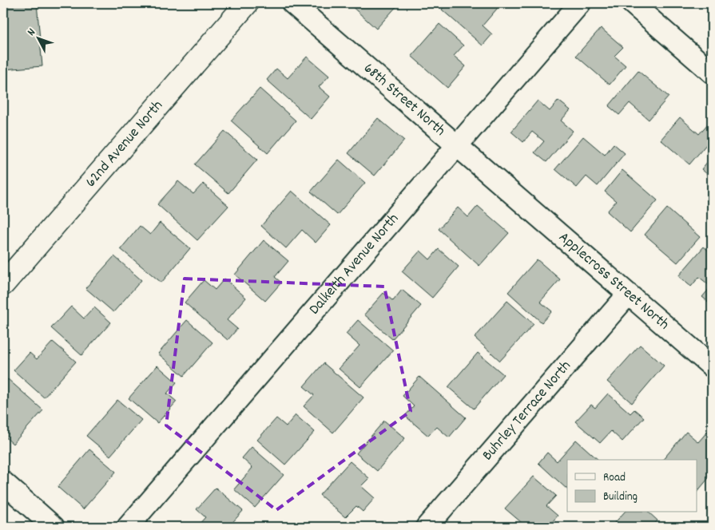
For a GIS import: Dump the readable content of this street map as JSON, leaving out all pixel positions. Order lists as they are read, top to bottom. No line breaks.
{"streets":{"street":["68th Street North","62nd Avenue North","Dalkeith Avenue North","Applecross Street North","Buhrley Terrace North"]},"crossings":[["68th Street North","Dalkeith Avenue North"],["68th Street North","Applecross Street North"],["Applecross Street North","Buhrley Terrace North"]],"legend":["Road","Building"],"north":"top left"}
